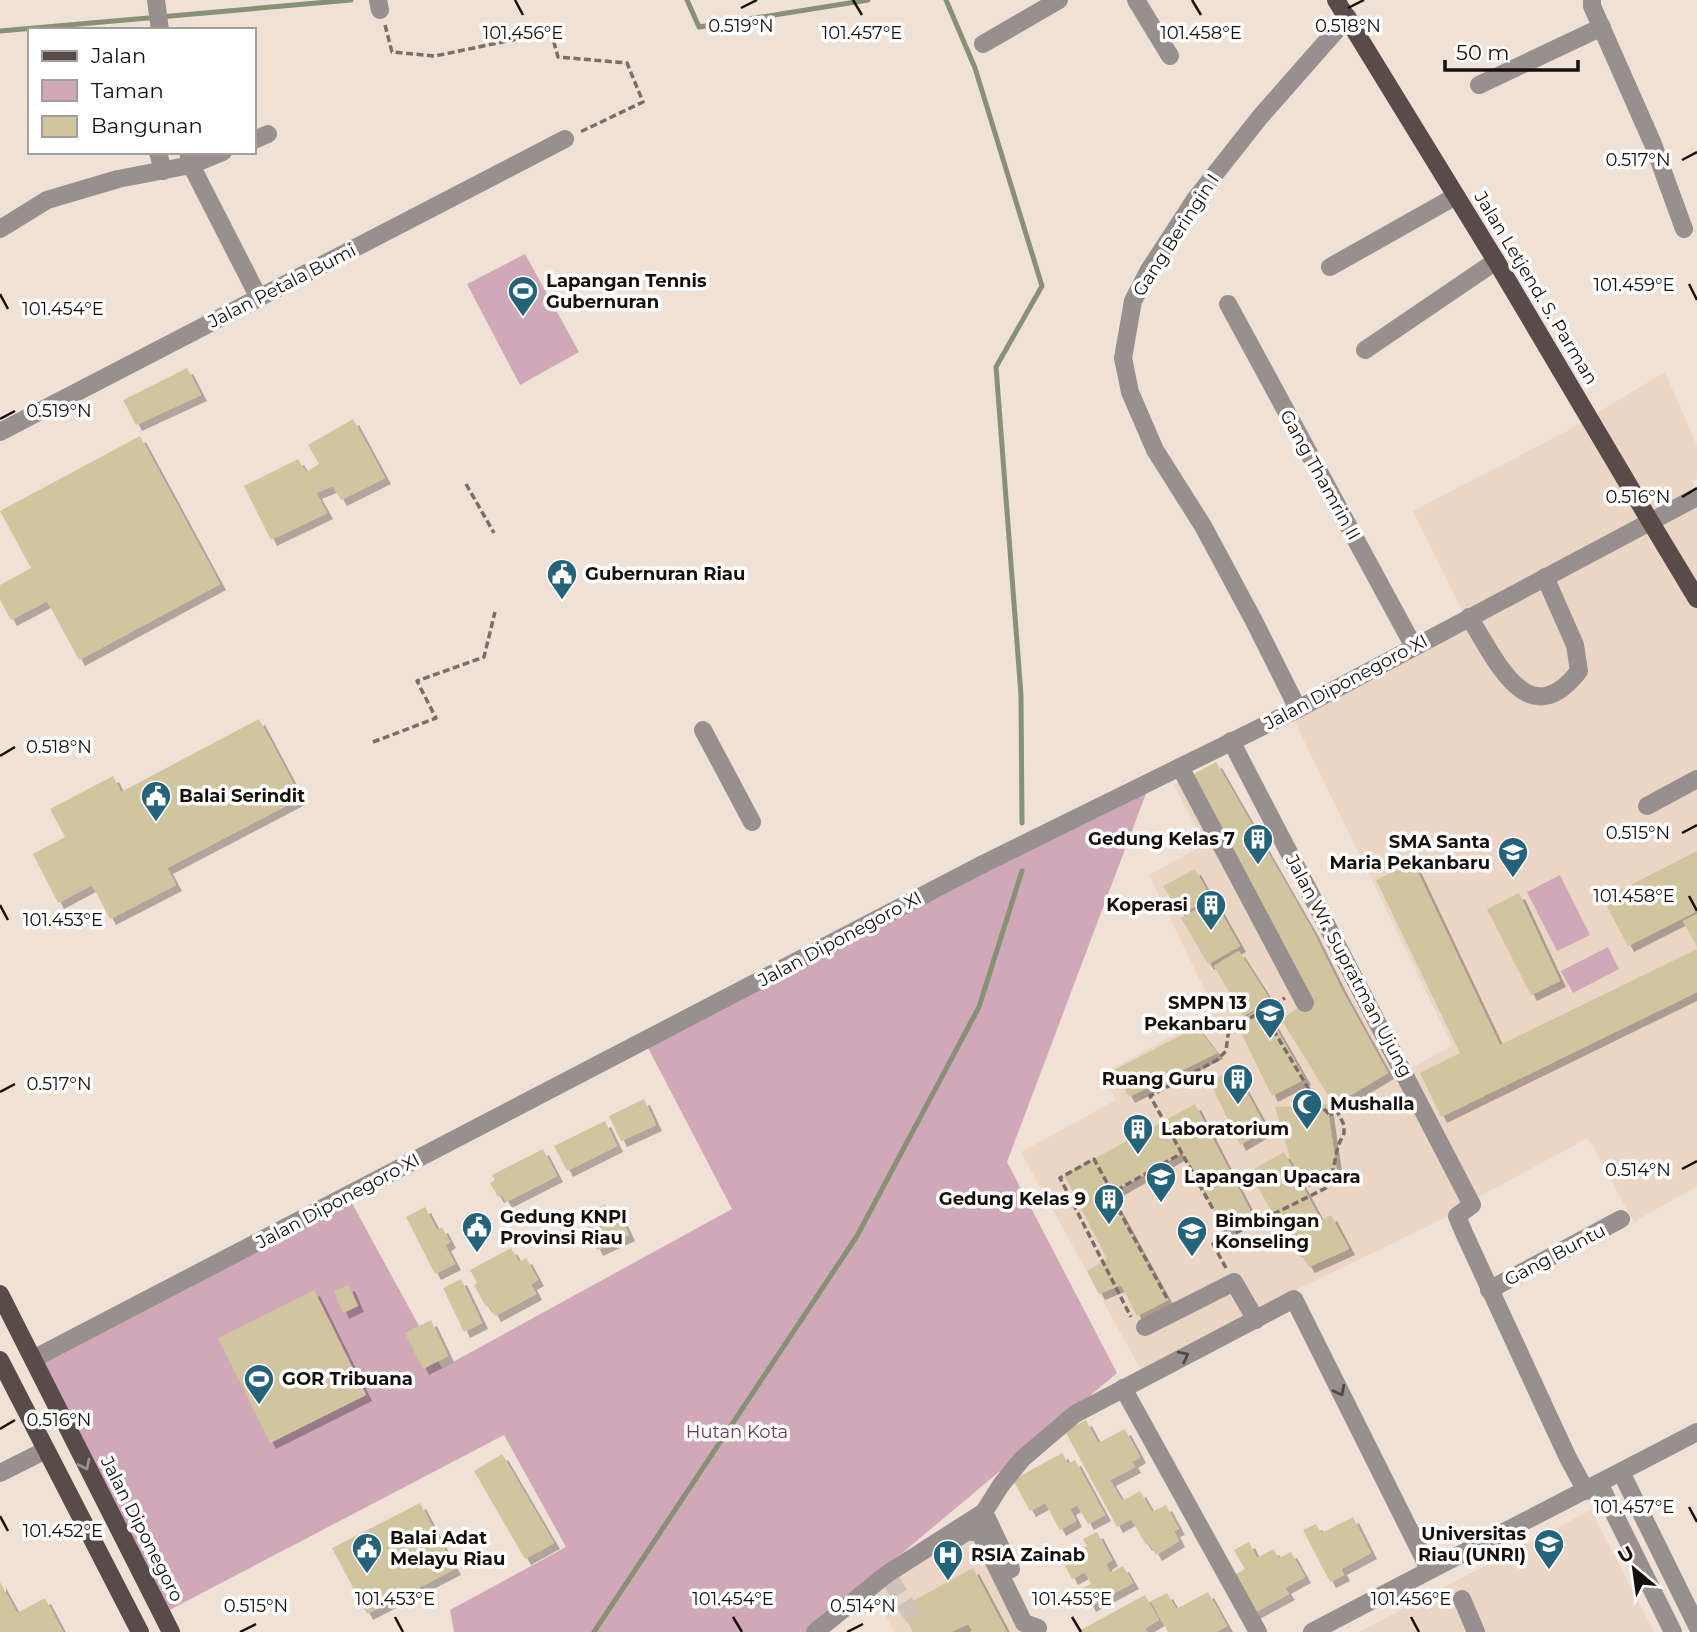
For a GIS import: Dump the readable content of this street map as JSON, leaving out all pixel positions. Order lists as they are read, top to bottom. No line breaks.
{"streets":{"main road":["Jalan Letjend. S. Parman","Jalan Diponegoro"],"street":["Gang Beringin I","Jalan Petala Bumi","Gang Thamrin II","Jalan Diponegoro XI","Jalan Wr. Supratman Ujung","Gang Buntu"]},"crossings":[["Gang Beringin I","Jalan Letjend. S. Parman"],["Gang Beringin I","Jalan Diponegoro XI"],["Jalan Letjend. S. Parman","Jalan Diponegoro XI"],["Gang Thamrin II","Jalan Diponegoro XI"],["Jalan Diponegoro XI","Jalan Wr. Supratman Ujung"],["Jalan Diponegoro XI","Jalan Diponegoro"],["Jalan Wr. Supratman Ujung","Gang Buntu"]],"parks":["Hutan Kota"],"places":{"sports":["Lapangan Tennis Gubernuran","GOR Tribuana"],"public building":["Gubernuran Riau","Balai Serindit","Gedung KNPI Provinsi Riau","Balai Adat Melayu Riau"],"building":["Gedung Kelas 7","Koperasi","Ruang Guru","Laboratorium","Gedung Kelas 9"],"school or university":["SMA Santa Maria Pekanbaru","SMPN 13 Pekanbaru","Lapangan Upacara","Bimbingan Konseling","Universitas Riau (UNRI)"],"mosque":["Mushalla"],"hospital":["RSIA Zainab"]},"legend":["Jalan","Taman","Bangunan"],"scale_bar":"50 m","north":"top left","coordinates":["0.519°N","0.518°N","101.456°E","101.457°E","101.458°E","0.517°N","101.459°E","101.454°E","0.516°N","0.515°N","101.453°E","0.514°N","101.452°E","101.455°E"]}
